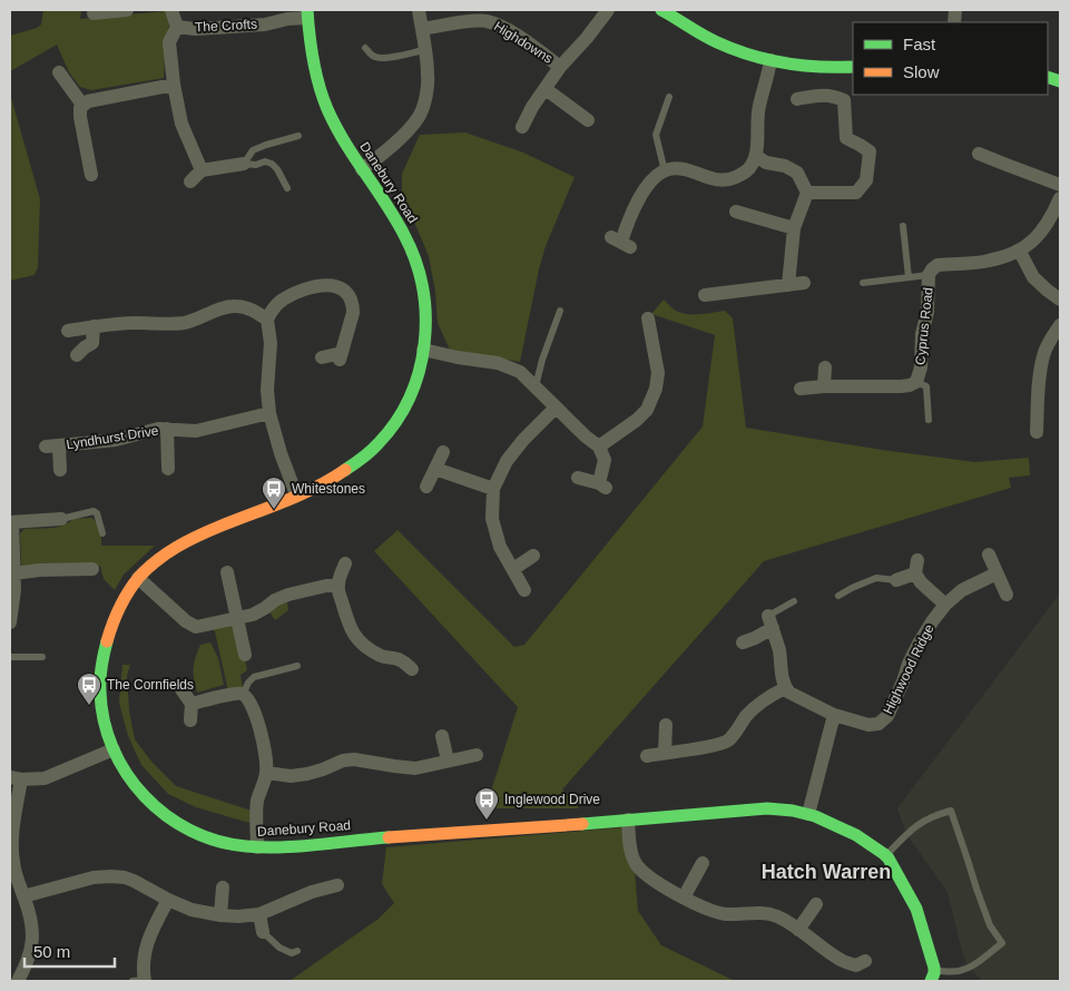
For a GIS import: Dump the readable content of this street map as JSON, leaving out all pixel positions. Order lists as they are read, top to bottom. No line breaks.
{"streets":{"street":["The Crofts","Highdowns","Danebury Road","Cyprus Road","Lyndhurst Drive","Highwood Ridge"]},"crossings":[["The Crofts","Danebury Road"]],"districts":["Hatch Warren"],"places":{"bus stop":["Whitestones","The Cornfields","Inglewood Drive"]},"legend":["Fast","Slow"],"scale_bar":"50 m"}
